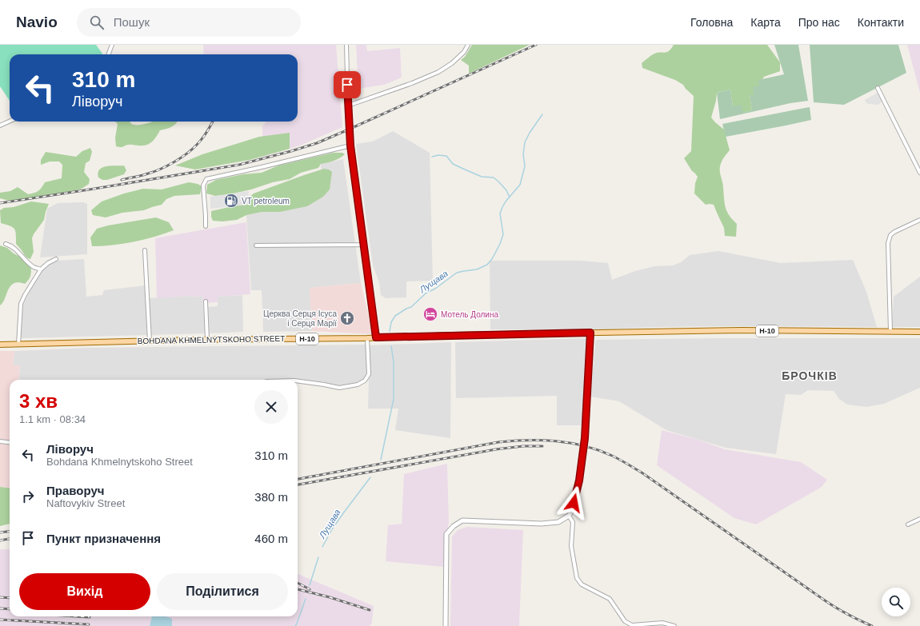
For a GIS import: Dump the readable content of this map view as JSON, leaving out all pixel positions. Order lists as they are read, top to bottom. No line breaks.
{"streets":{"main road":["Н-10","BOHDANA KHMELNYTSKOHO STREET"]},"crossings":[["Н-10","BOHDANA KHMELNYTSKOHO STREET"]],"districts":["БРОЧКІВ"],"water":["Лущава"],"places":{"fuel station":["VT petroleum"],"hotel":["Мотель Долина"],"church":["Церква Серця Ісуса і Серця Марії"]},"page":{"header":"Navio","search":"Пошук","nav":["Головна","Карта","Про нас","Контакти"],"turn":["310 m","Ліворуч"],"heading":["3 хв","1.1 km · 08:34"],"list":[{"name":"Ліворуч","note":"Bohdana Khmelnytskoho Street","value":"310 m"},{"name":"Праворуч","note":"Naftovykiv Street","value":"380 m"},{"name":"Пункт призначення","value":"460 m"}],"buttons":["Вихід","Поділитися"]}}
